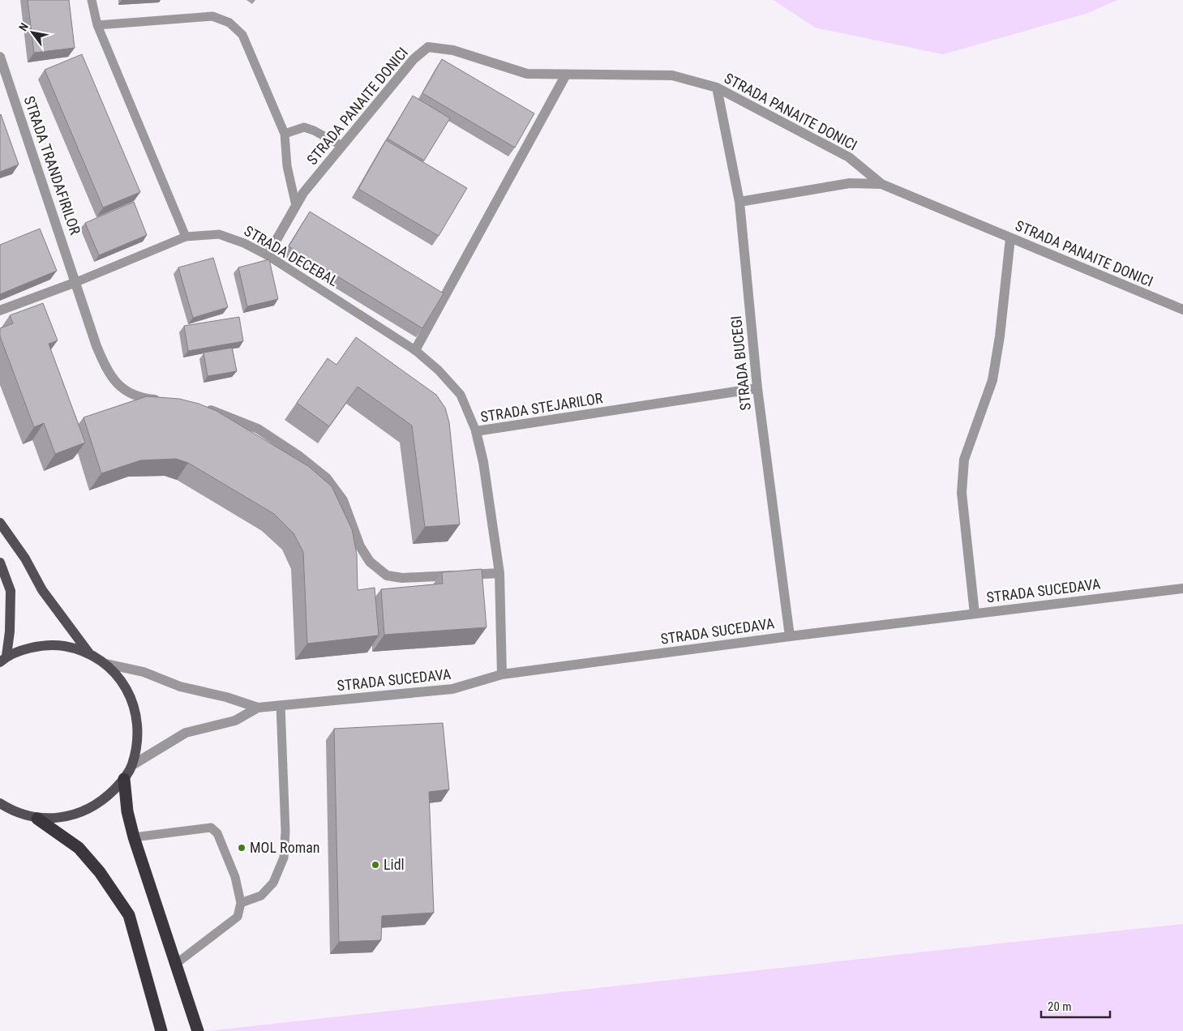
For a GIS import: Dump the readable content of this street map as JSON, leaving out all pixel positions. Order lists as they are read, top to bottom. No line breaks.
{"streets":{"street":["STRADA PANAITE DONICI","STRADA TRANDAFIRILOR","STRADA DECEBAL","STRADA BUCEGI","STRADA STEJARILOR","STRADA SUCEDAVA"]},"crossings":[["STRADA PANAITE DONICI","STRADA DECEBAL"],["STRADA PANAITE DONICI","STRADA BUCEGI"],["STRADA TRANDAFIRILOR","STRADA DECEBAL"],["STRADA DECEBAL","STRADA STEJARILOR"],["STRADA BUCEGI","STRADA STEJARILOR"],["STRADA BUCEGI","STRADA SUCEDAVA"],["STRADA STEJARILOR","STRADA SUCEDAVA"]],"places":["MOL Roman","Lidl"],"scale_bar":"20 m","north":"top left"}
